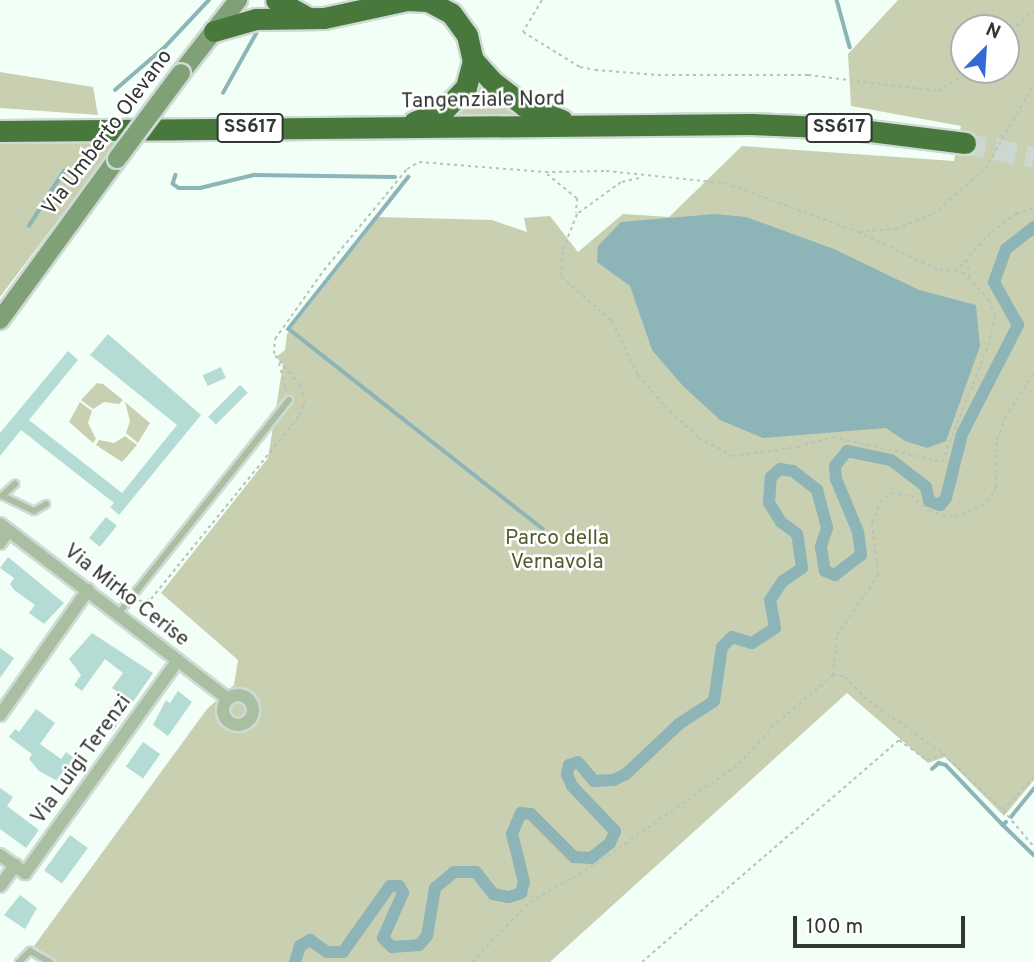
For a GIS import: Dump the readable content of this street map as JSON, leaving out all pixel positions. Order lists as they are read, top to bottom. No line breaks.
{"streets":{"highway":["Tangenziale Nord","SS617"],"street":["Via Umberto Olevano","Via Mirko Cerise","Via Luigi Terenzi"]},"crossings":[["Via Mirko Cerise","Via Luigi Terenzi"]],"parks":["Parco della Vernavola"],"scale_bar":"100 m","north":"top right"}
